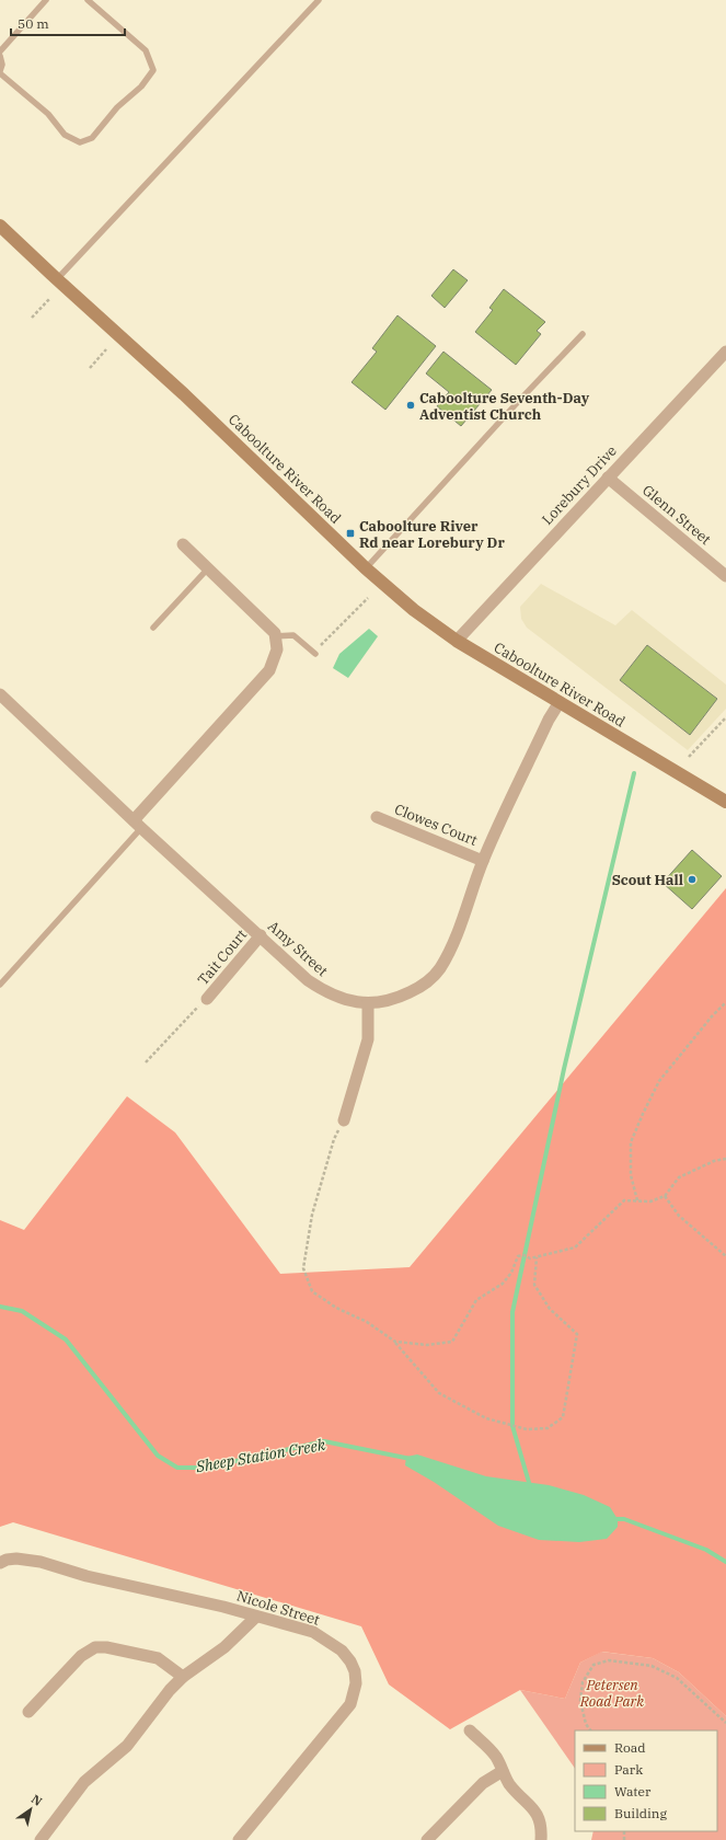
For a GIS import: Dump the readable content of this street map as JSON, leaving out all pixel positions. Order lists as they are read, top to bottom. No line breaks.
{"streets":{"main road":["Caboolture River Road"],"street":["Lorebury Drive","Glenn Street","Clowes Court","Amy Street","Tait Court","Nicole Street"]},"crossings":[["Caboolture River Road","Lorebury Drive"],["Caboolture River Road","Amy Street"],["Lorebury Drive","Glenn Street"],["Clowes Court","Amy Street"],["Amy Street","Tait Court"]],"water":["Sheep Station Creek"],"parks":["Petersen Road Park"],"places":{"other":["Caboolture Seventh-Day Adventist Church","Scout Hall"],"transit":["Caboolture River Rd near Lorebury Dr"]},"legend":["Road","Park","Water","Building"],"scale_bar":"50 m","north":"top right"}
